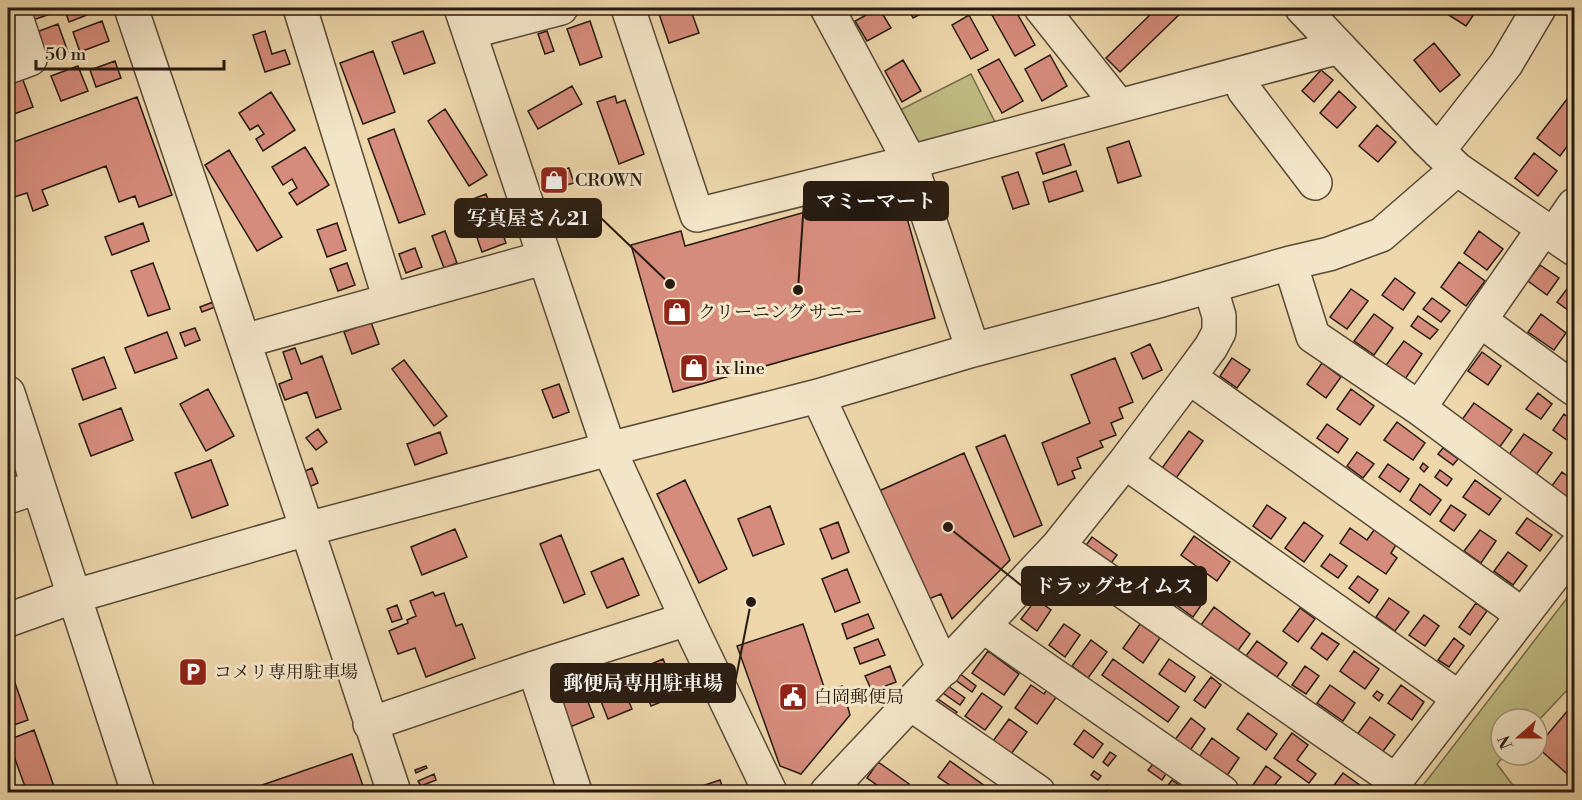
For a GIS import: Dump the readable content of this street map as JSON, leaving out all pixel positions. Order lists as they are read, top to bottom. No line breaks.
{"places":{"shop":["CROWN","クリーニング サニー","ix line"],"other":["写真屋さん21","マミーマート","ドラッグセイムス","郵便局専用駐車場"],"parking":["コメリ専用駐車場"],"public building":["白岡郵便局"]},"scale_bar":"50 m","north":"left"}
